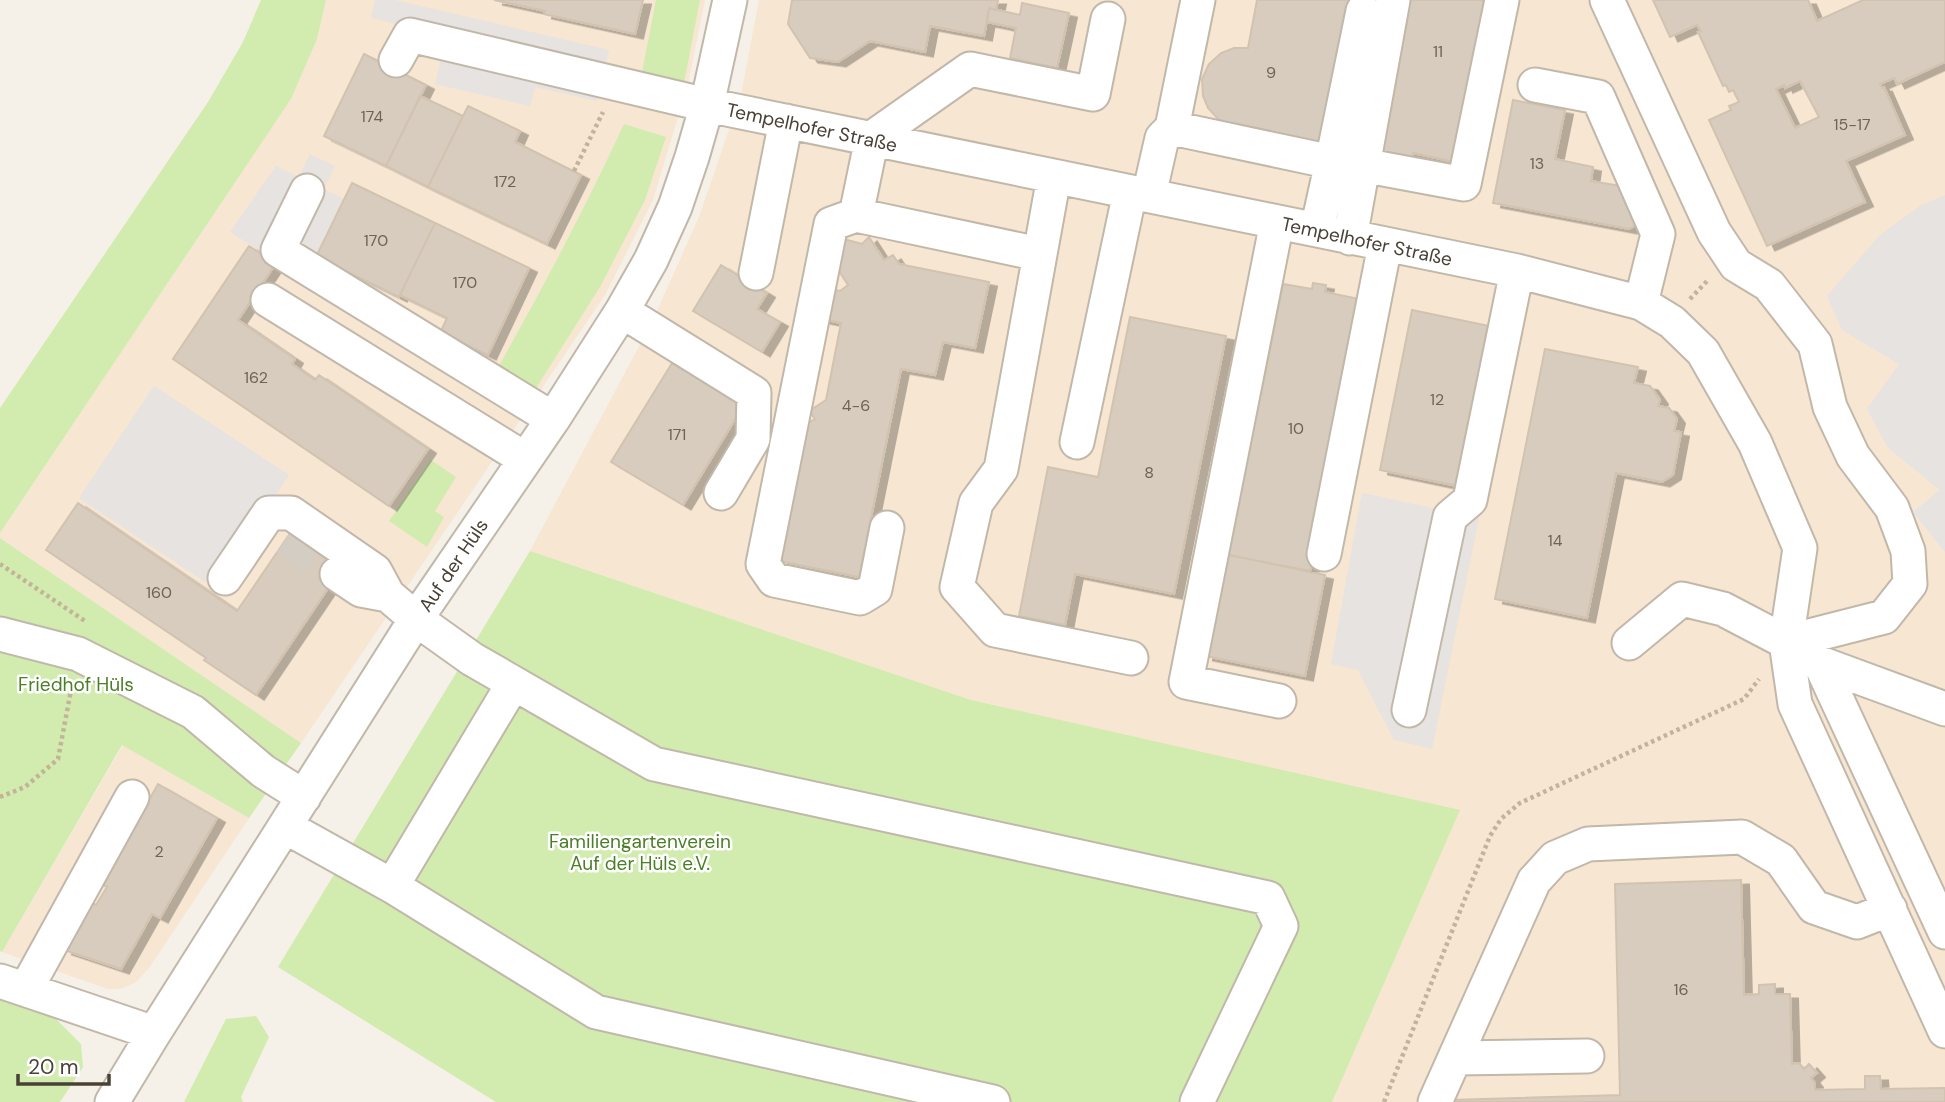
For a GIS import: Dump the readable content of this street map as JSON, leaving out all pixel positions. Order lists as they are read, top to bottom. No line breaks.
{"streets":{"street":["Tempelhofer Straße","Auf der Hüls"]},"crossings":[["Tempelhofer Straße","Auf der Hüls"]],"parks":["Friedhof Hüls","Familiengartenverein Auf der Hüls e.V."],"house_numbers":["11","9","174","15-17","13","172","170","170","162","12","4-6","10","171","8","14","160","2","16"],"scale_bar":"20 m"}
